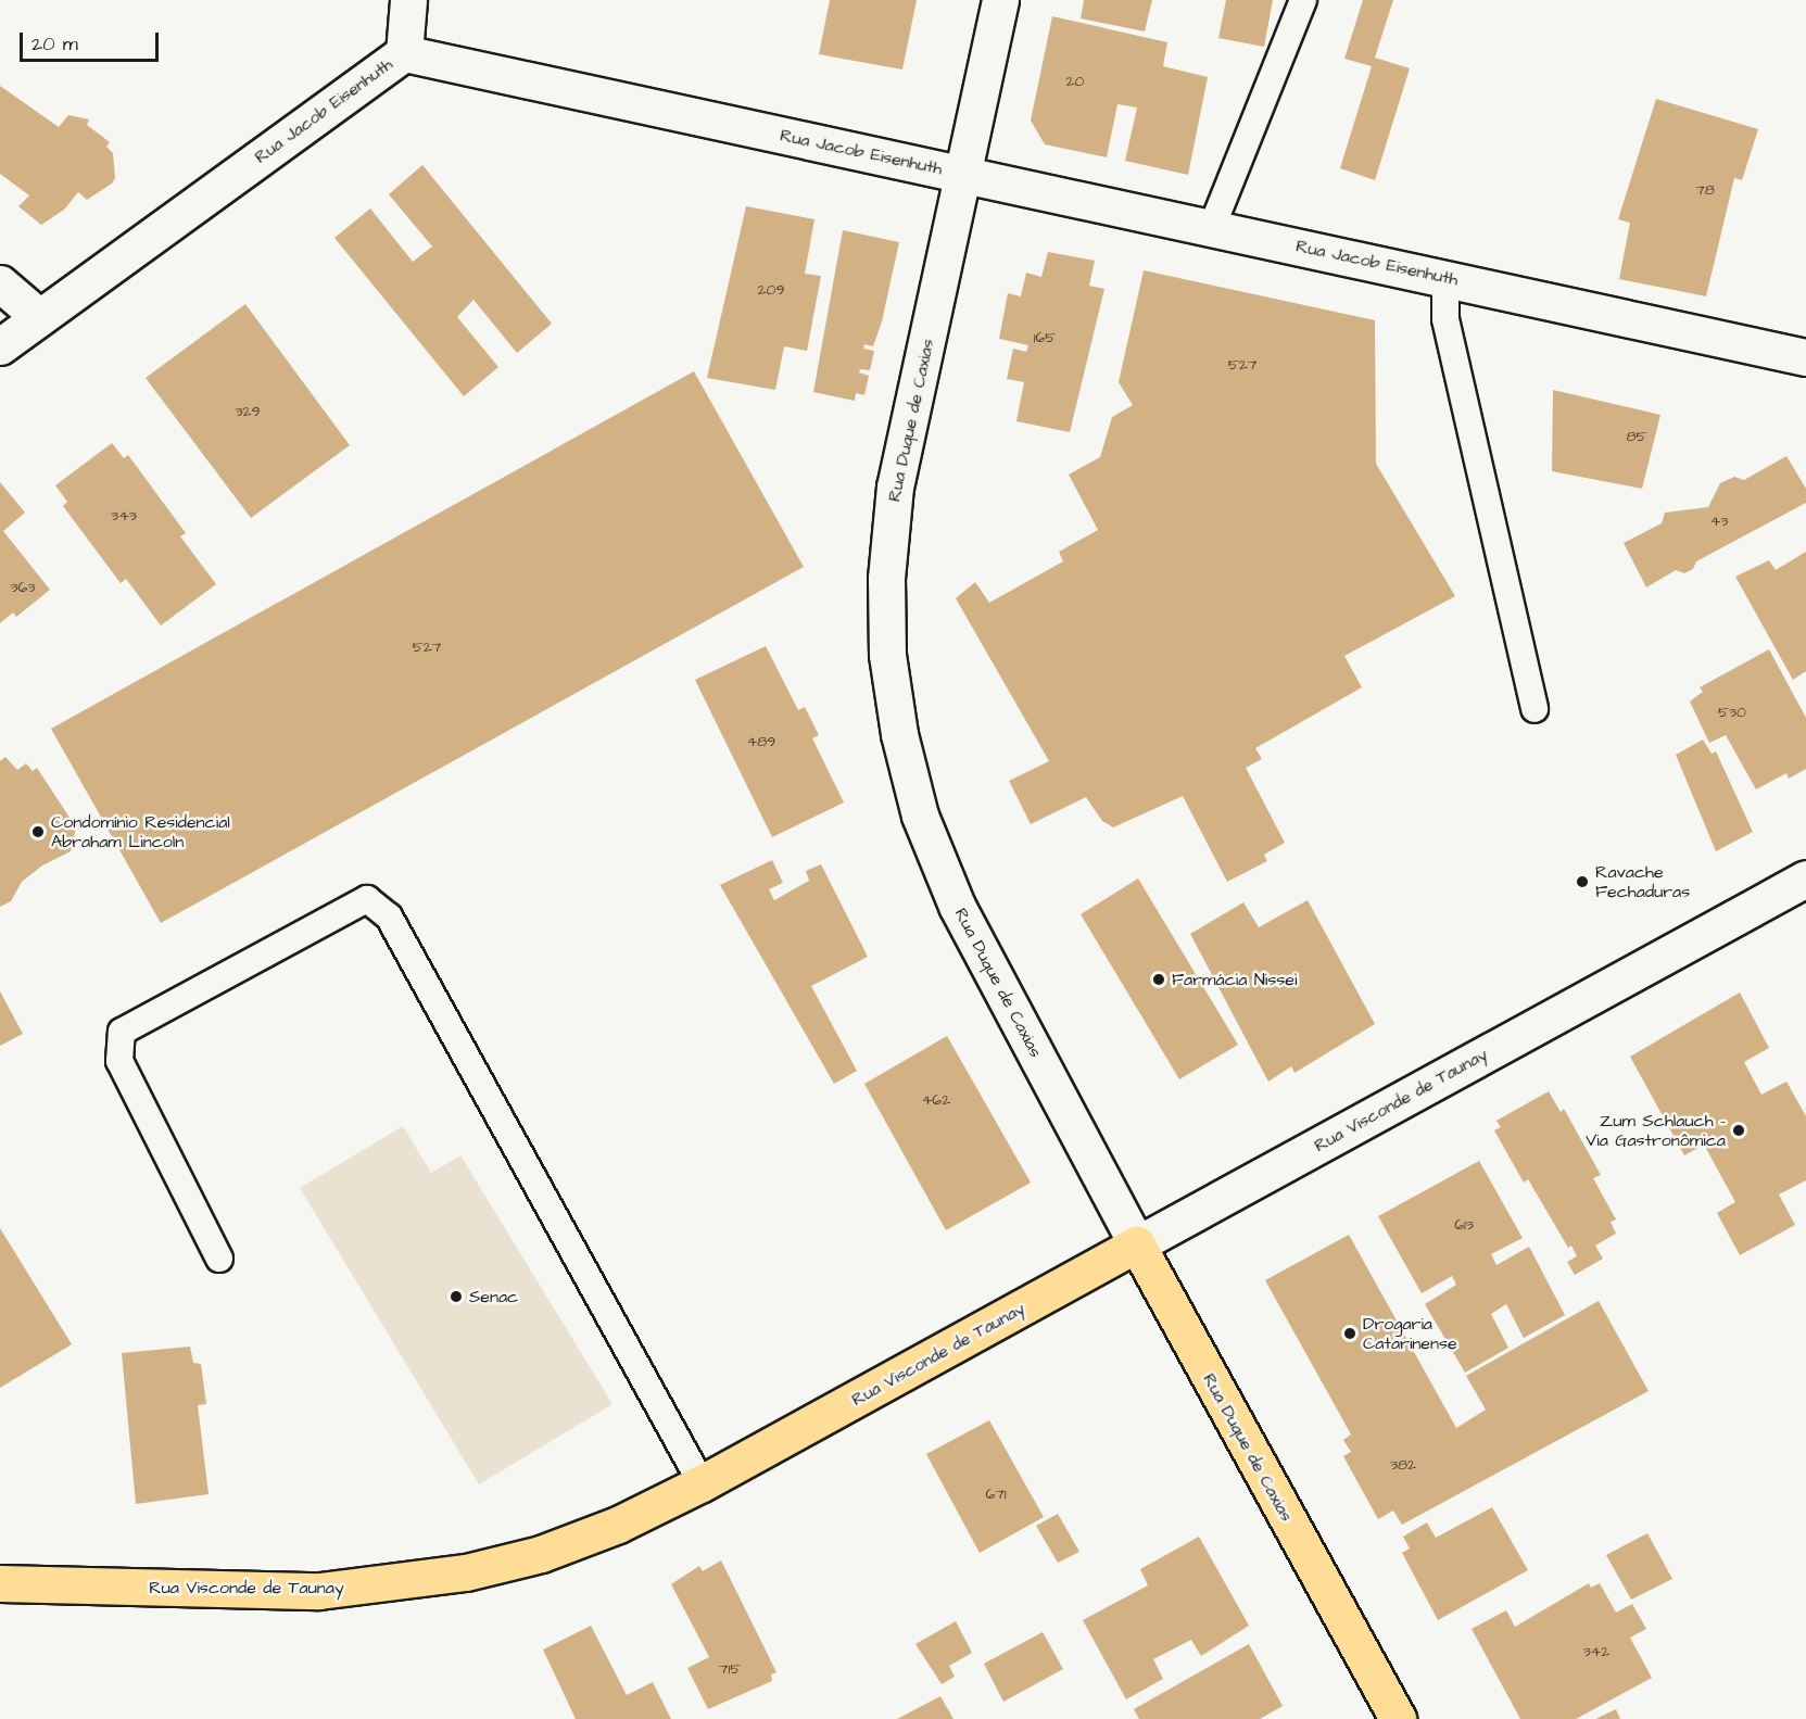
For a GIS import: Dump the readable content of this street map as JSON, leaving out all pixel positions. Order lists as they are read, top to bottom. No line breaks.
{"streets":{"main road":["Rua Duque de Caxias","Rua Visconde de Taunay"],"street":["Rua Jacob Eisenhuth"]},"crossings":[["Rua Jacob Eisenhuth","Rua Duque de Caxias"],["Rua Duque de Caxias","Rua Visconde de Taunay"]],"places":["Condomínio Residencial Abraham Lincoln","Ravache Fechaduras","Farmácia Nissei","Zum Schlauch - Via Gastronômica","Senac","Drogaria Catarinense"],"house_numbers":["20","78","209","165","527","329","85","343","43","363","527","530","489","462","613","382","671","342","715"],"scale_bar":"20 m"}
